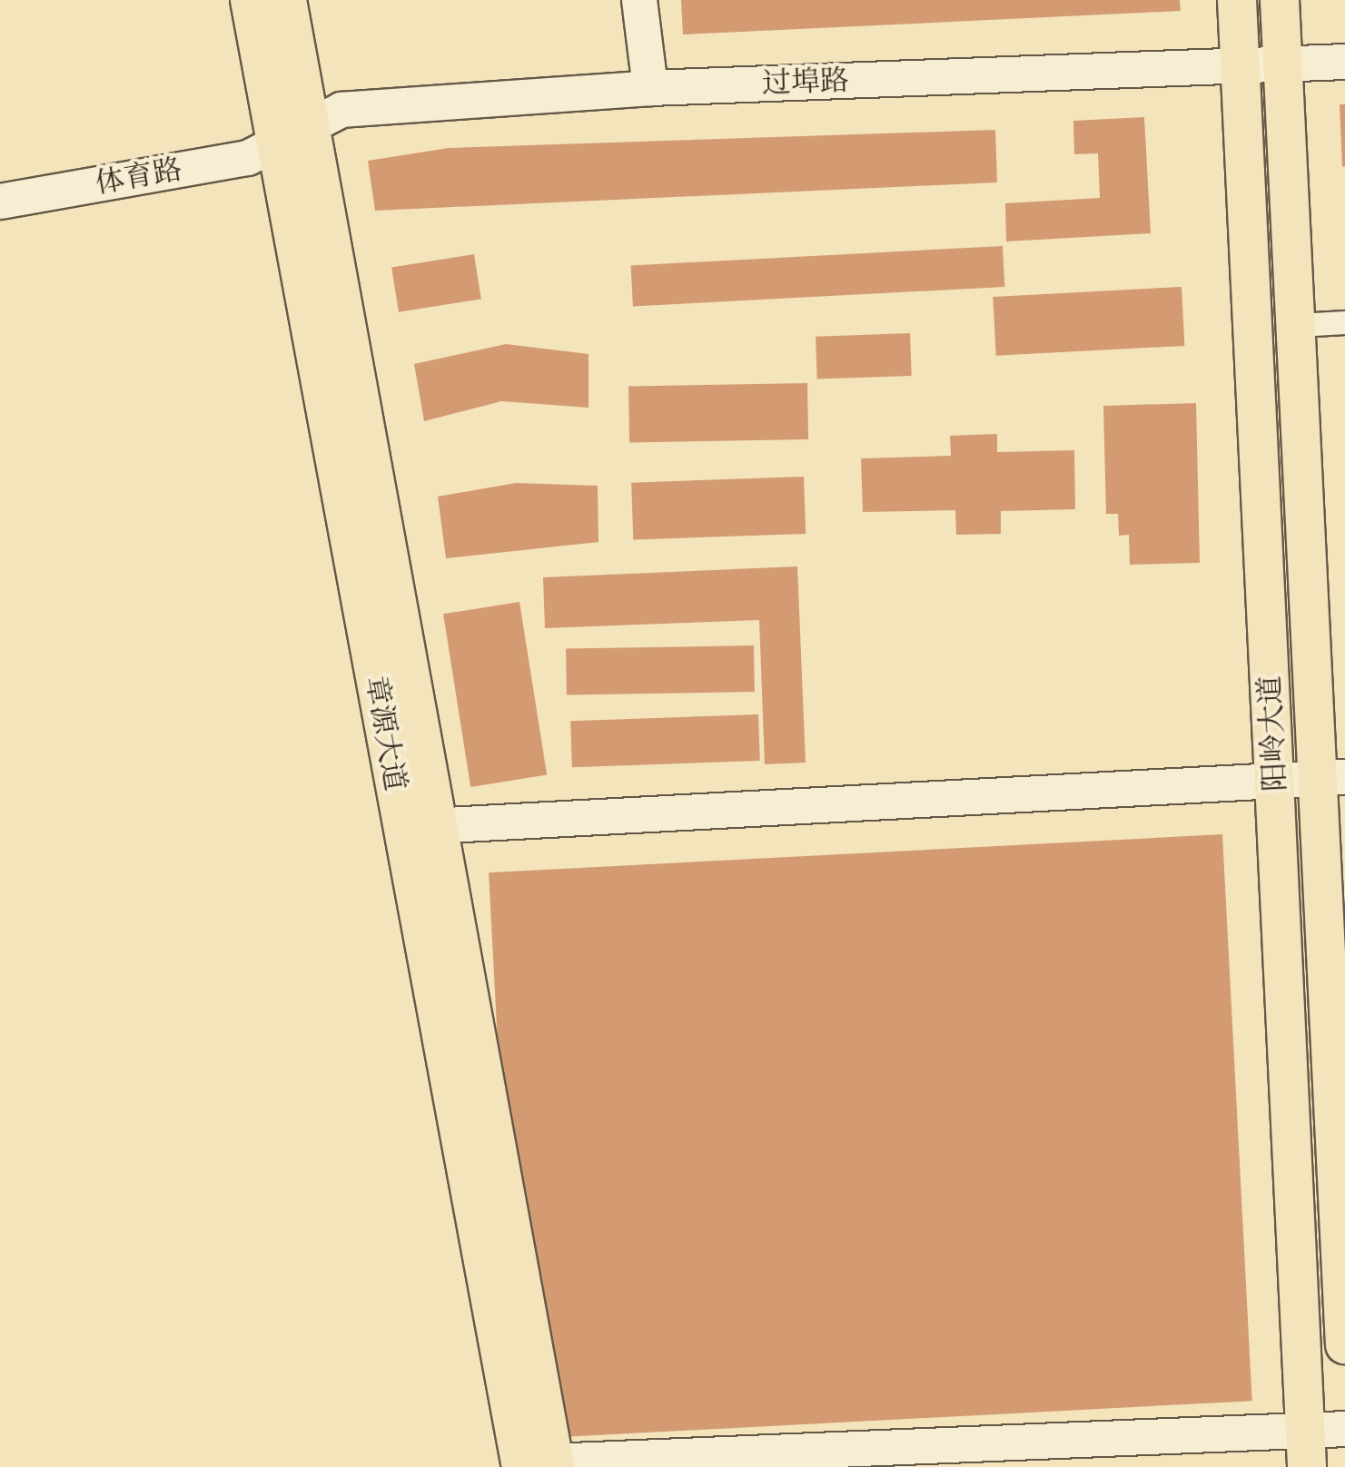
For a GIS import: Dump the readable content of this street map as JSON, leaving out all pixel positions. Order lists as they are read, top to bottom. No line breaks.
{"streets":{"main road":["章源大道","阳岭大道"],"street":["过埠路","体育路"]},"crossings":[["过埠路","体育路"],["过埠路","章源大道"],["过埠路","阳岭大道"],["体育路","章源大道"]]}
